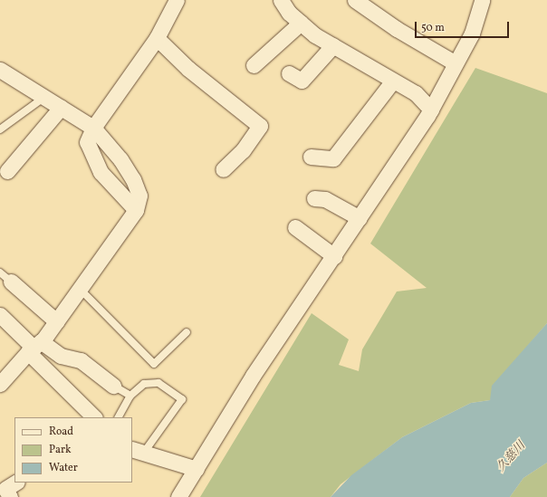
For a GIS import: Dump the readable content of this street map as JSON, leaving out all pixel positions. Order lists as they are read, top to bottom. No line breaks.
{"water":["久慈川"],"legend":["Road","Park","Water"],"scale_bar":"50 m"}
